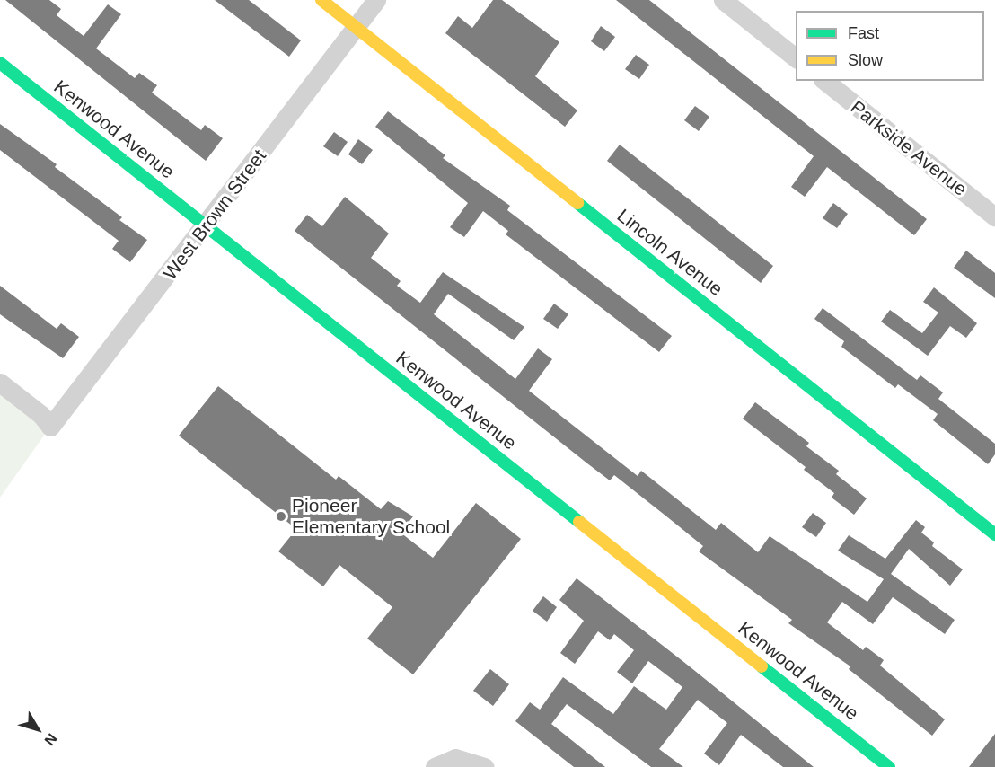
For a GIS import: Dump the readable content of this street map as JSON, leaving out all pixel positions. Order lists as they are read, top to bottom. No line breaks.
{"streets":{"street":["Kenwood Avenue","Parkside Avenue","West Brown Street","Lincoln Avenue"]},"crossings":[["Kenwood Avenue","West Brown Street"],["West Brown Street","Lincoln Avenue"]],"places":["Pioneer Elementary School"],"legend":["Fast","Slow"],"north":"bottom right"}
